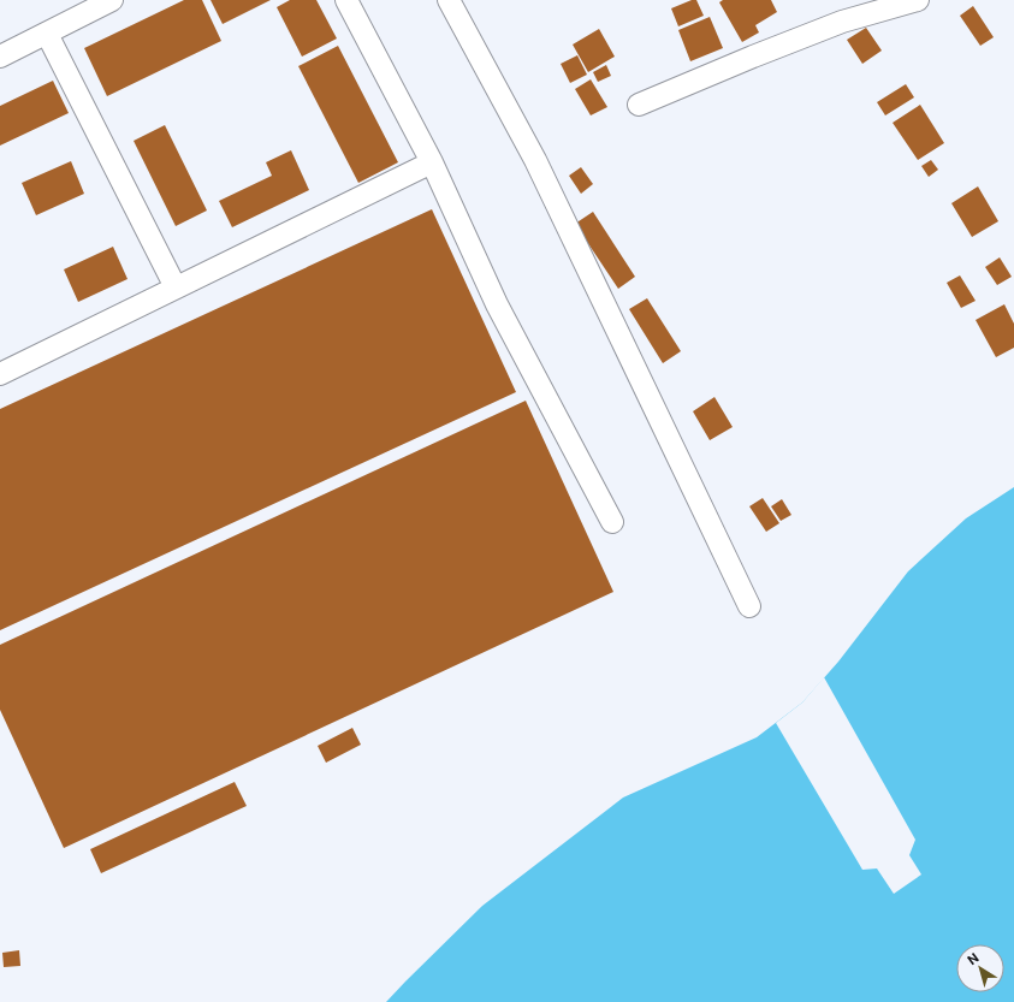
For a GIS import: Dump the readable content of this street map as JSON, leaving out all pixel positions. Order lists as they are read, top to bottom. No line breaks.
{"north":"top left"}
